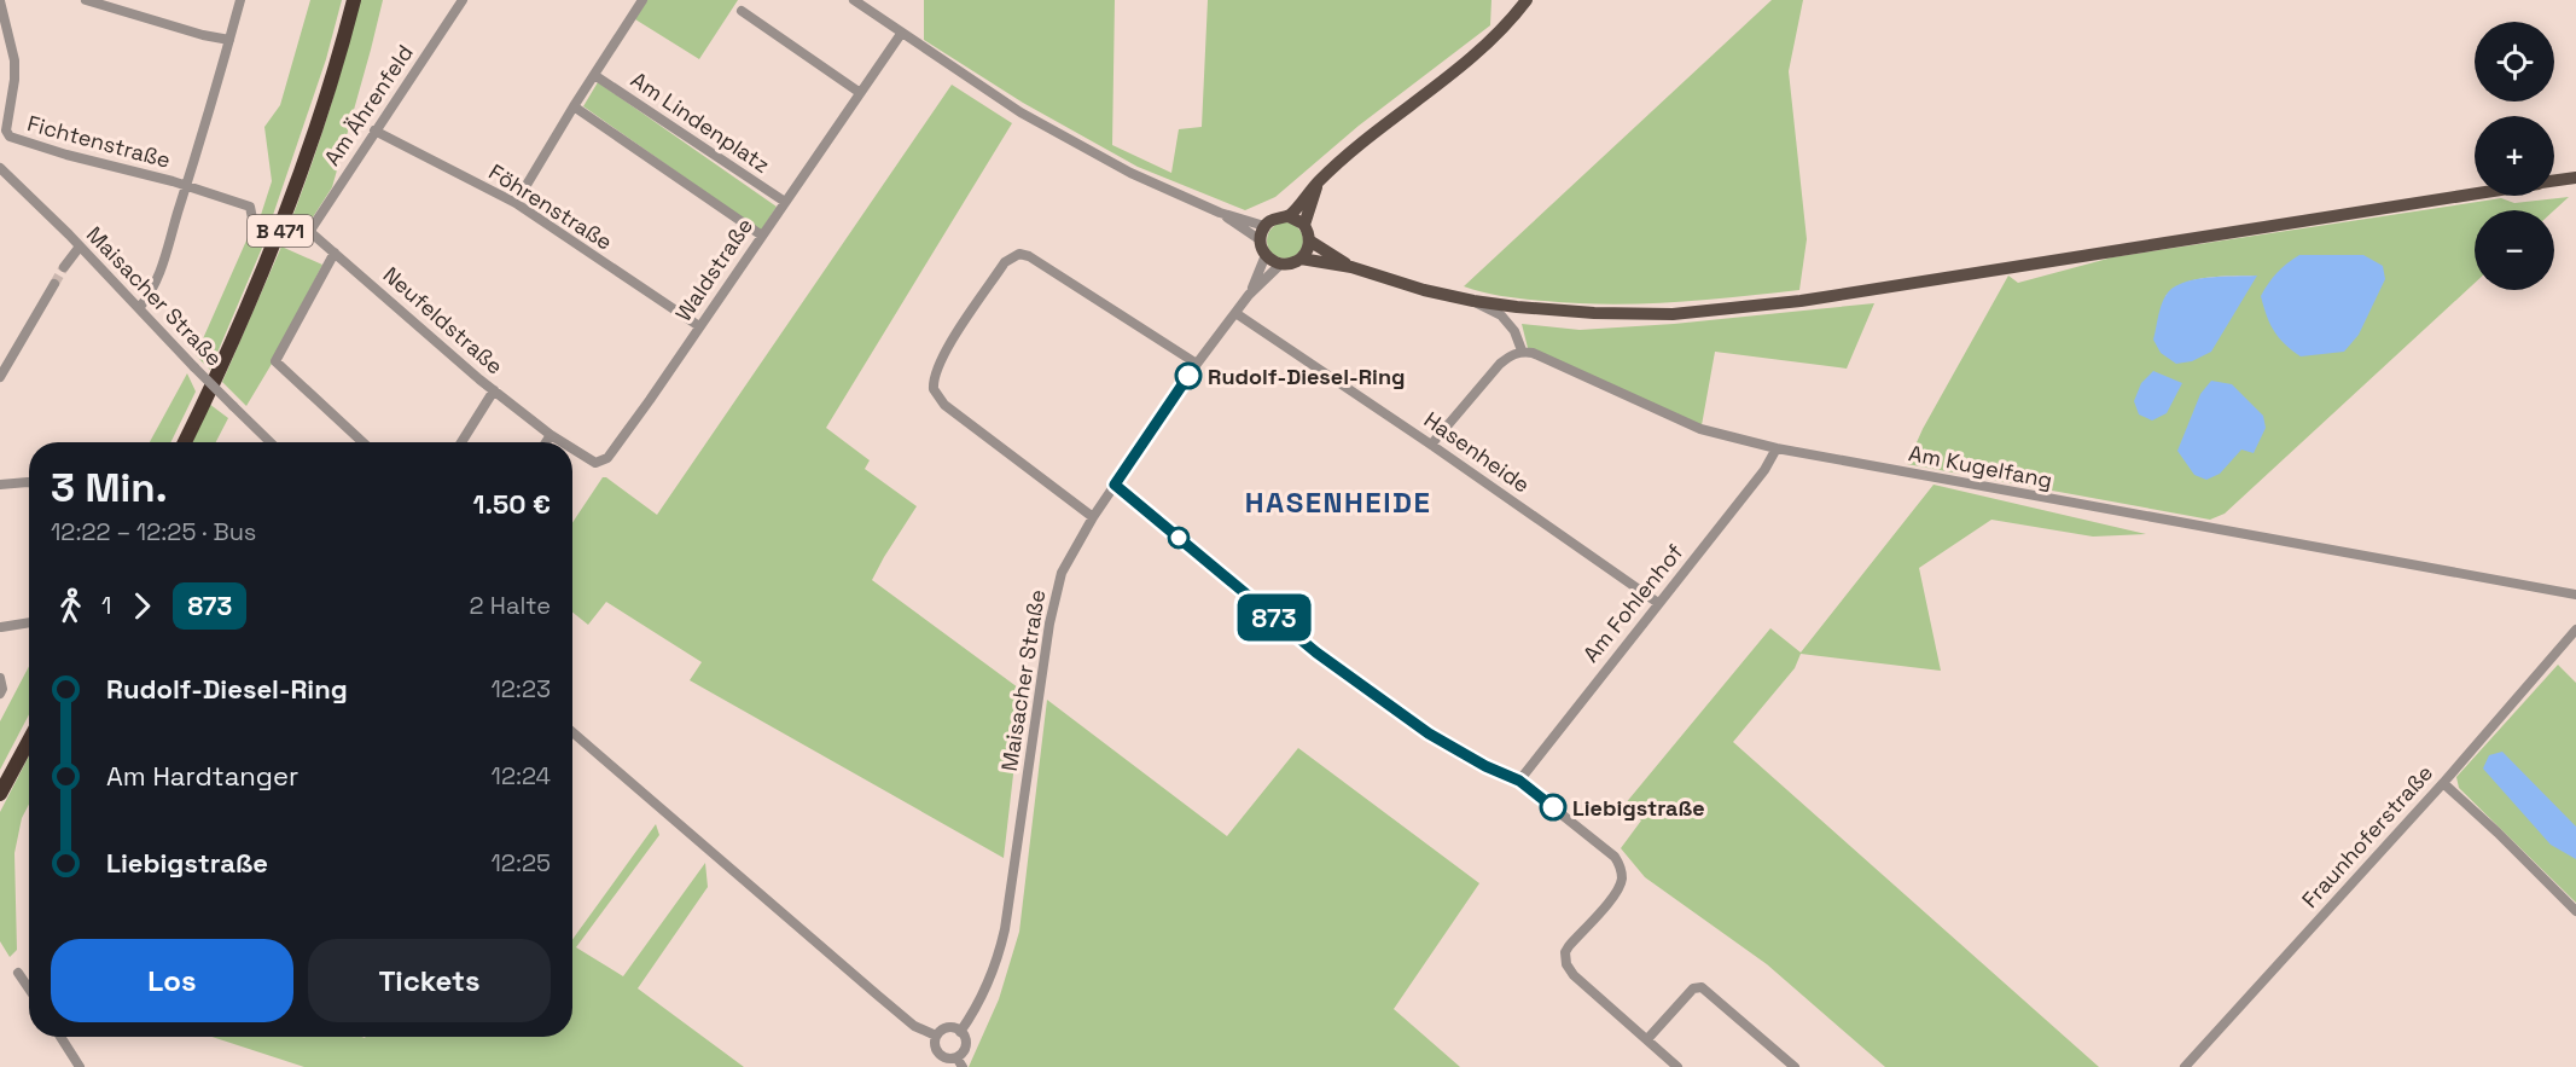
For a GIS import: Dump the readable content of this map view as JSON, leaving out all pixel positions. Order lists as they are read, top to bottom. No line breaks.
{"streets":{"highway":["B 471"],"street":["Am Ährenfeld","Am Lindenplatz","Fichtenstraße","Föhrenstraße","Waldstraße","Maisacher Straße","Neufeldstraße","Hasenheide","Am Kugelfang","Am Fohlenhof","Fraunhoferstraße"]},"crossings":[["Am Ährenfeld","Föhrenstraße"],["Am Ährenfeld","Neufeldstraße"],["Am Lindenplatz","Waldstraße"],["Föhrenstraße","Waldstraße"],["Waldstraße","Neufeldstraße"],["Maisacher Straße","Hasenheide"],["Hasenheide","Am Fohlenhof"],["Am Kugelfang","Am Fohlenhof"]],"districts":["HASENHEIDE"],"places":["Rudolf-Diesel-Ring","Liebigstraße"],"lines":["bus line 873"],"page":{"on_map":"873","map_buttons":["+","−"],"heading":["3 Min.","12:22 – 12:25 · Bus","1.50 €"],"legs":["1","873","2 Halte"],"list":[{"name":"Rudolf-Diesel-Ring","value":"12:23"},{"name":"Am Hardtanger","value":"12:24"},{"name":"Liebigstraße","value":"12:25"}],"buttons":["Los","Tickets"]}}
